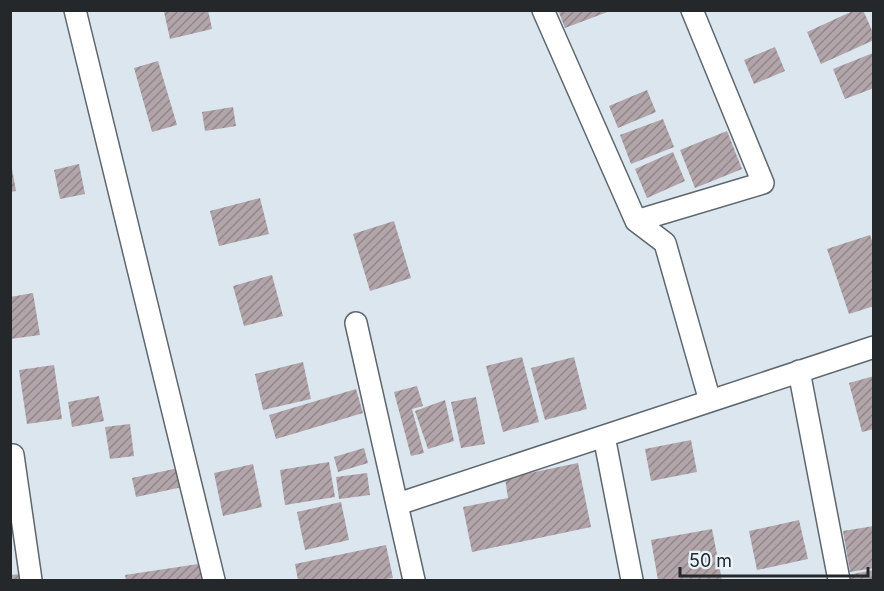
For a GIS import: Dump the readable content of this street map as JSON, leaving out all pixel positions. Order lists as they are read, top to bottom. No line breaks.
{"scale_bar":"50 m"}
